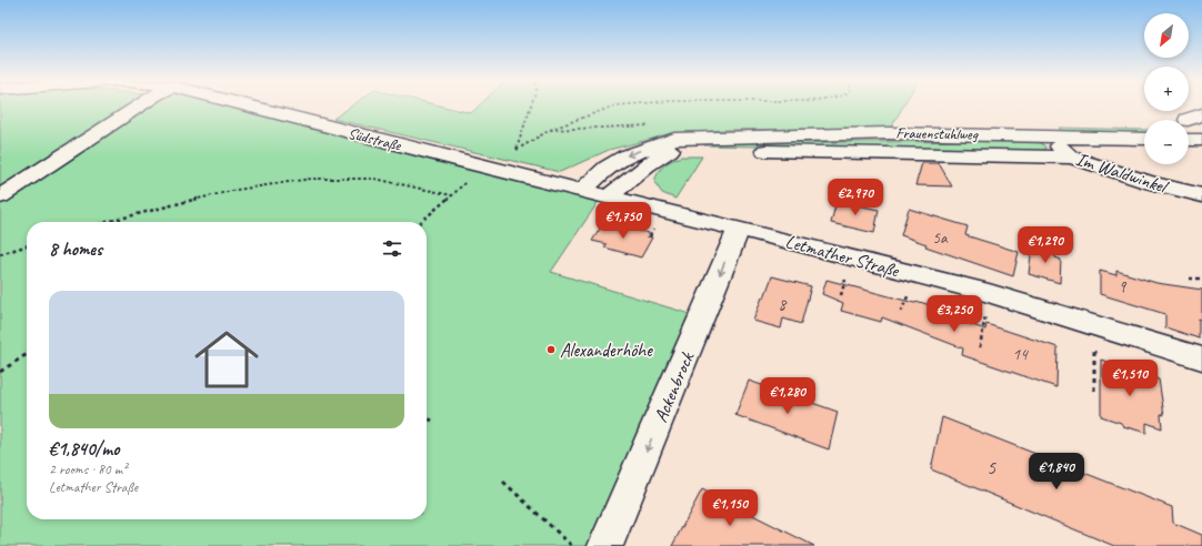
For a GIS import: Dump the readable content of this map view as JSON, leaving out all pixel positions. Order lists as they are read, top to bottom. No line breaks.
{"streets":{"street":["Frauenstuhlweg","Südstraße","Im Waldwinkel","Letmather Straße","Ackenbrock"]},"crossings":[["Frauenstuhlweg","Südstraße"],["Frauenstuhlweg","Im Waldwinkel"],["Frauenstuhlweg","Letmather Straße"],["Südstraße","Letmather Straße"],["Letmather Straße","Ackenbrock"]],"one_way":["Ackenbrock"],"places":["Alexanderhöhe"],"house_numbers":["5a","9","8","14","5"],"north":"bottom left","page":{"map_buttons":["+","−"],"price":["€2,970","€1,750","€1,290","€3,250","€1,510","€1,280","€1,840","€1,150"],"heading":"8 homes","list":[{"name":"€1,840/mo","note":"2 rooms · 80 m² · Letmather Straße"}]}}
